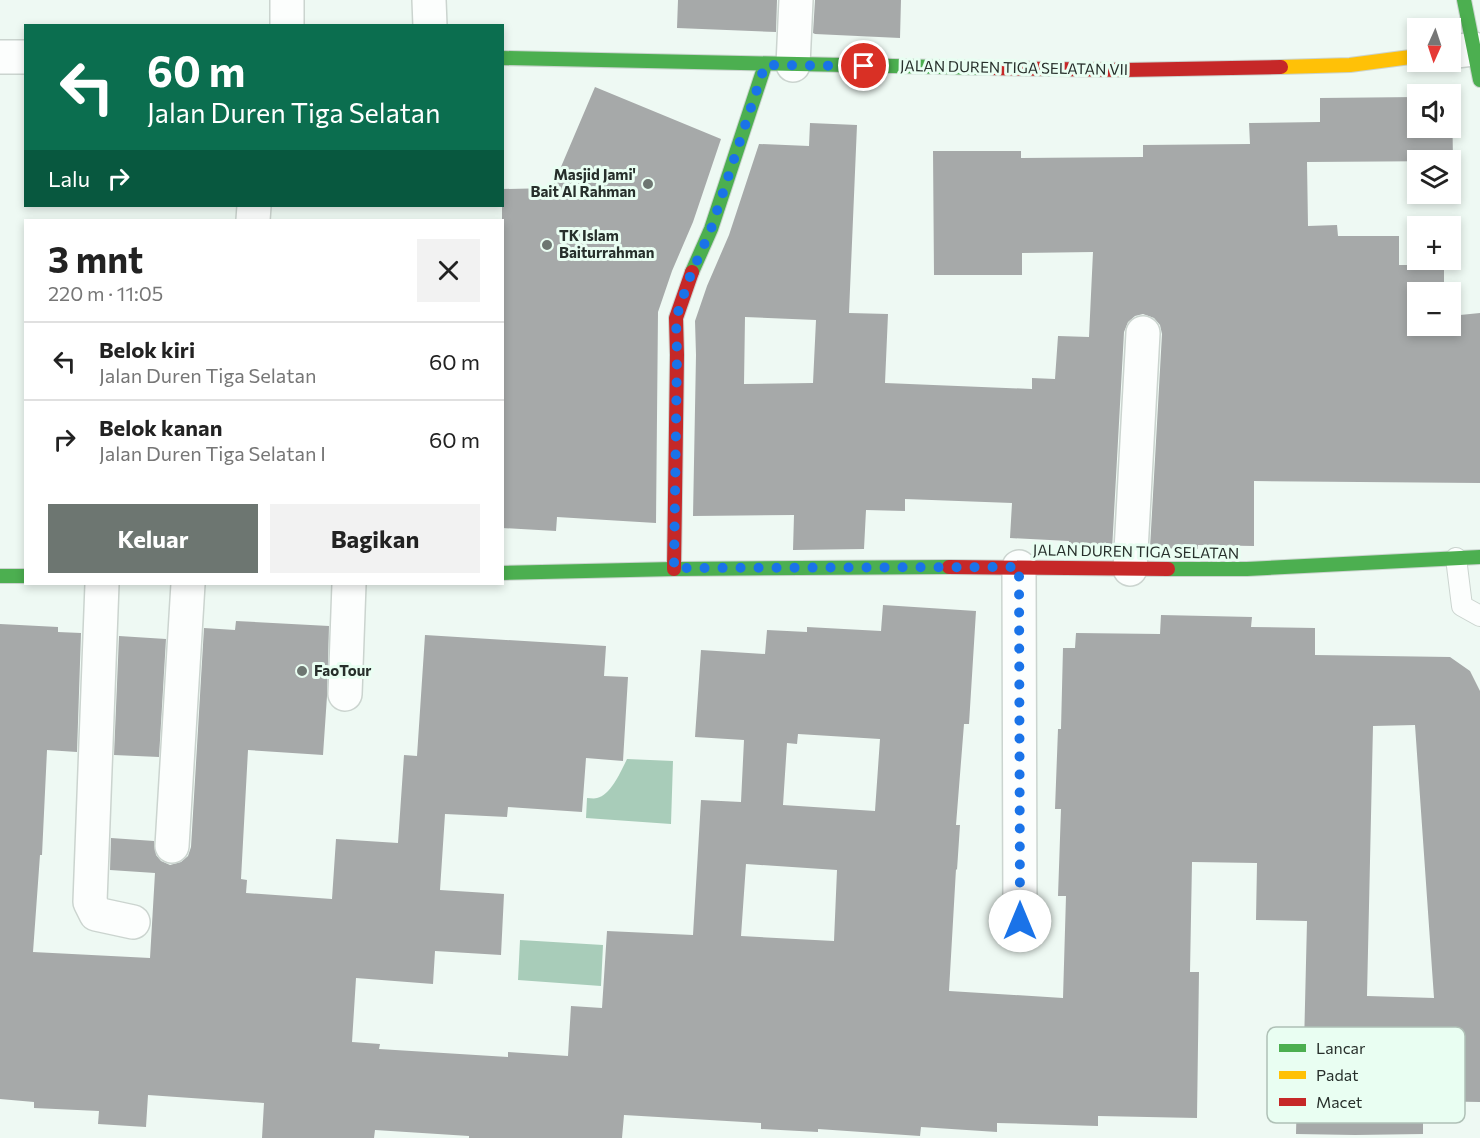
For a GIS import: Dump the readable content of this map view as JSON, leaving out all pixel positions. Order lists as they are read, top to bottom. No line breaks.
{"streets":{"street":["JALAN DUREN TIGA SELATAN VII","JALAN DUREN TIGA SELATAN"]},"places":["Masjid Jami' Bait Al Rahman","TK Islam Baiturrahman","FaoTour"],"legend":["Lancar","Padat","Macet"],"north":"bottom","page":{"map_buttons":["+","−"],"turn":["60 m","Jalan Duren Tiga Selatan"],"then":"Lalu","heading":["3 mnt","220 m · 11:05"],"list":[{"name":"Belok kiri","note":"Jalan Duren Tiga Selatan","value":"60 m"},{"name":"Belok kanan","note":"Jalan Duren Tiga Selatan I","value":"60 m"}],"buttons":["Keluar","Bagikan"]}}
